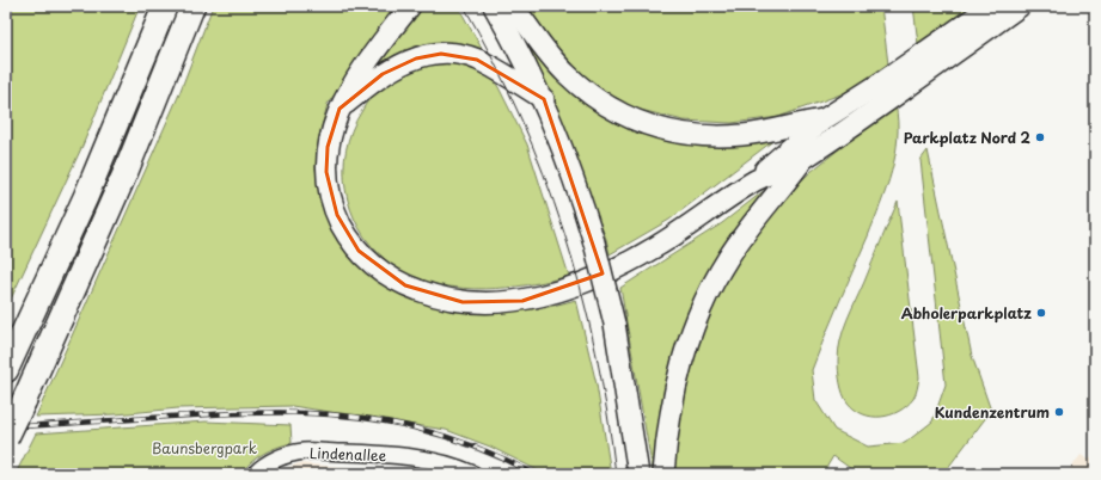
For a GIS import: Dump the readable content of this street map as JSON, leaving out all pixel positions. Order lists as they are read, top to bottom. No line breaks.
{"streets":{"street":["Lindenallee"]},"parks":["Baunsbergpark"],"places":["Parkplatz Nord 2","Abholerparkplatz","Kundenzentrum"]}
